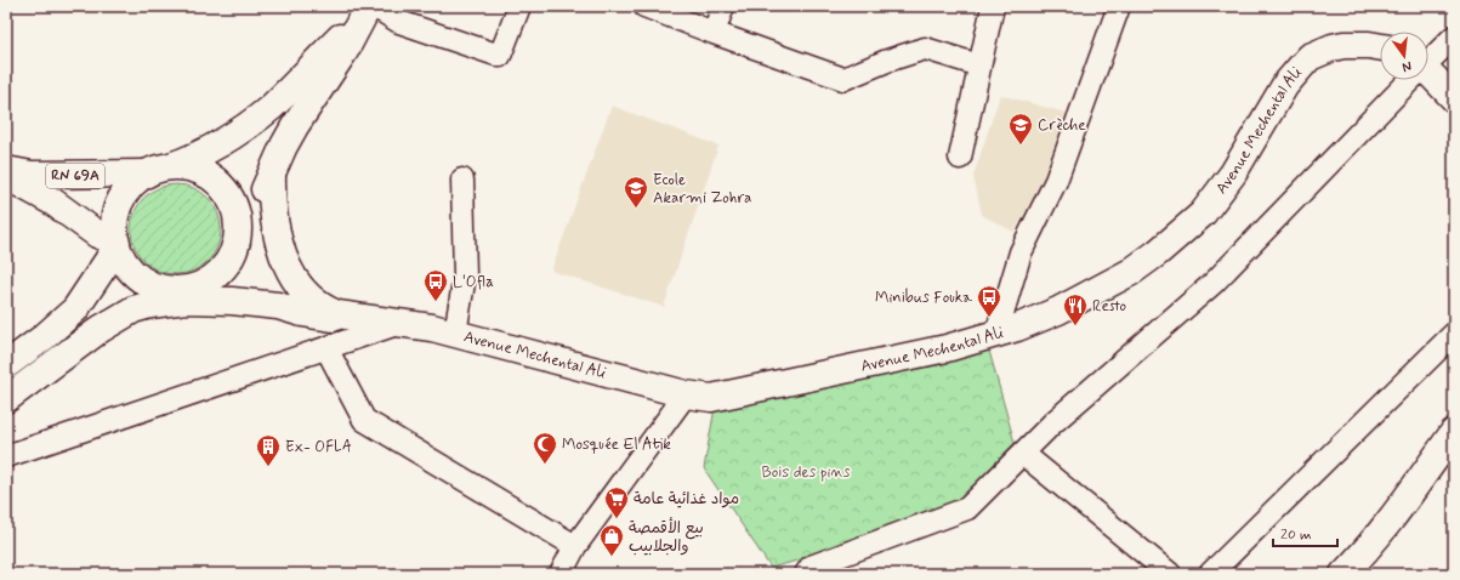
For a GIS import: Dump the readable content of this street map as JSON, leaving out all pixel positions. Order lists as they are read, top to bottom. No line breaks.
{"streets":{"main road":["Avenue Mechental Ali","RN 69A"]},"parks":["Bois des pins"],"places":{"school or university":["Crèche","Ecole Akarmi Zohra"],"bus stop":["L'Ofla","Minibus Fouka"],"restaurant":["Resto"],"mosque":["Mosquée El Atik"],"building":["Ex- OFLA"],"supermarket":["مواد غذائية عامة"],"shop":["بيع الأقمصة والجلابيب"]},"scale_bar":"20 m","north":"bottom"}
